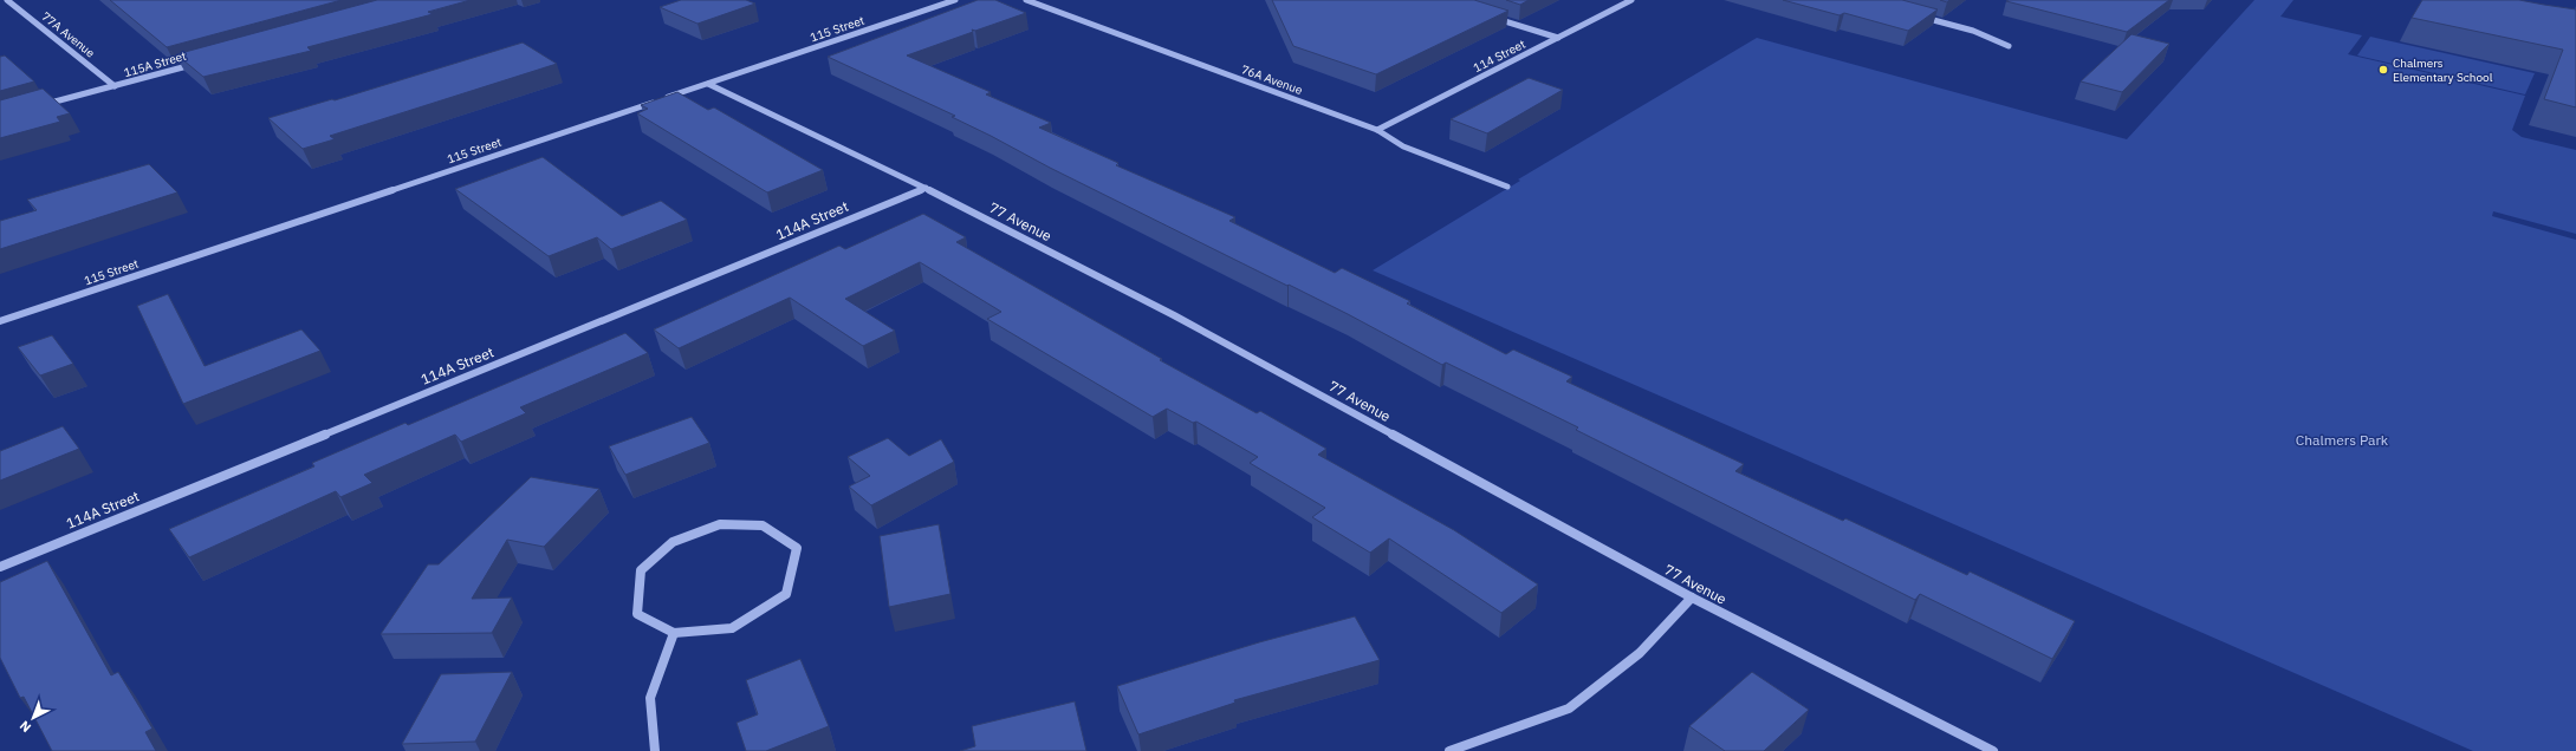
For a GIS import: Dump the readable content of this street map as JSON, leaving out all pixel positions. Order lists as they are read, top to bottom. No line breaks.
{"streets":{"street":["115 Street","77A Avenue","114 Street","115A Street","76A Avenue","114A Street","77 Avenue"]},"crossings":[["115 Street","77 Avenue"],["77A Avenue","115A Street"],["114 Street","76A Avenue"],["114A Street","77 Avenue"]],"parks":["Chalmers Park"],"places":["Chalmers Elementary School"],"north":"bottom left"}
